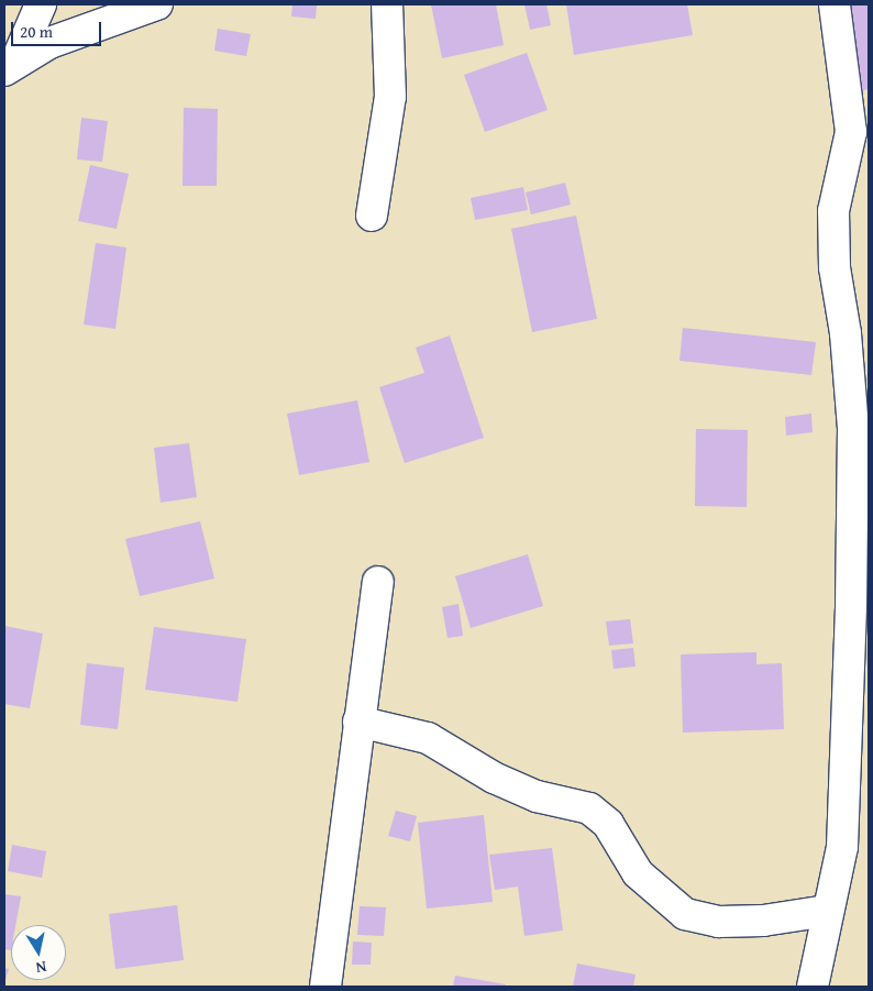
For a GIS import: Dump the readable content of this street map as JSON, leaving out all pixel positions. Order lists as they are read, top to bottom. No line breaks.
{"scale_bar":"20 m","north":"bottom"}
